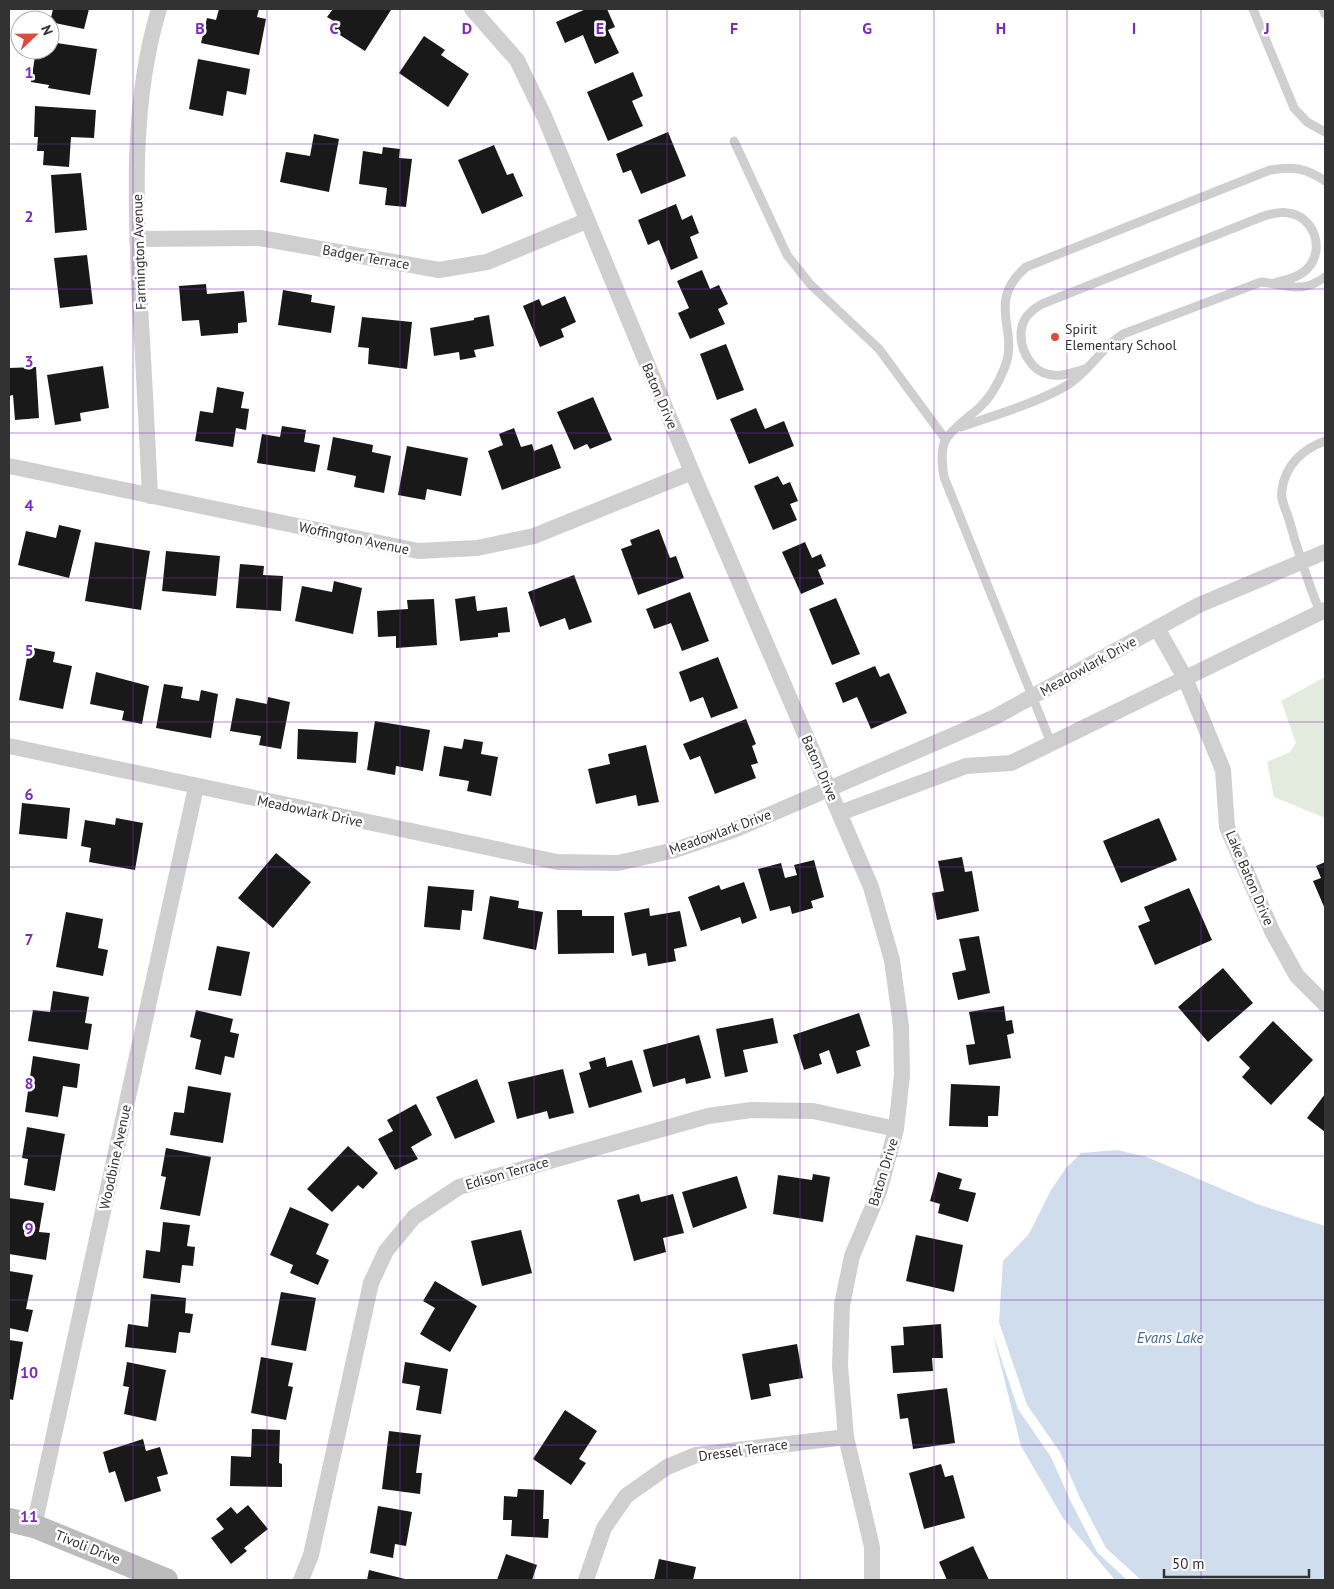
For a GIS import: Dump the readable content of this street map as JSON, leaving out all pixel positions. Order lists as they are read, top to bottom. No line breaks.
{"streets":{"street":["Farmington Avenue","Badger Terrace","Baton Drive","Woffington Avenue","Meadowlark Drive","Lake Baton Drive","Woodbine Avenue","Edison Terrace","Dressel Terrace","Tivoli Drive"]},"crossings":[["Farmington Avenue","Badger Terrace"],["Farmington Avenue","Woffington Avenue"],["Badger Terrace","Baton Drive"],["Baton Drive","Woffington Avenue"],["Baton Drive","Meadowlark Drive"],["Baton Drive","Edison Terrace"],["Baton Drive","Dressel Terrace"],["Meadowlark Drive","Lake Baton Drive"],["Meadowlark Drive","Woodbine Avenue"],["Woodbine Avenue","Tivoli Drive"]],"water":["Evans Lake"],"places":["Spirit Elementary School"],"scale_bar":"50 m","north":"right","grid":{"columns":["B","C","D","E","F","G","H","I","J"],"rows":["1","2","3","4","5","6","7","8","9","10","11"]}}
